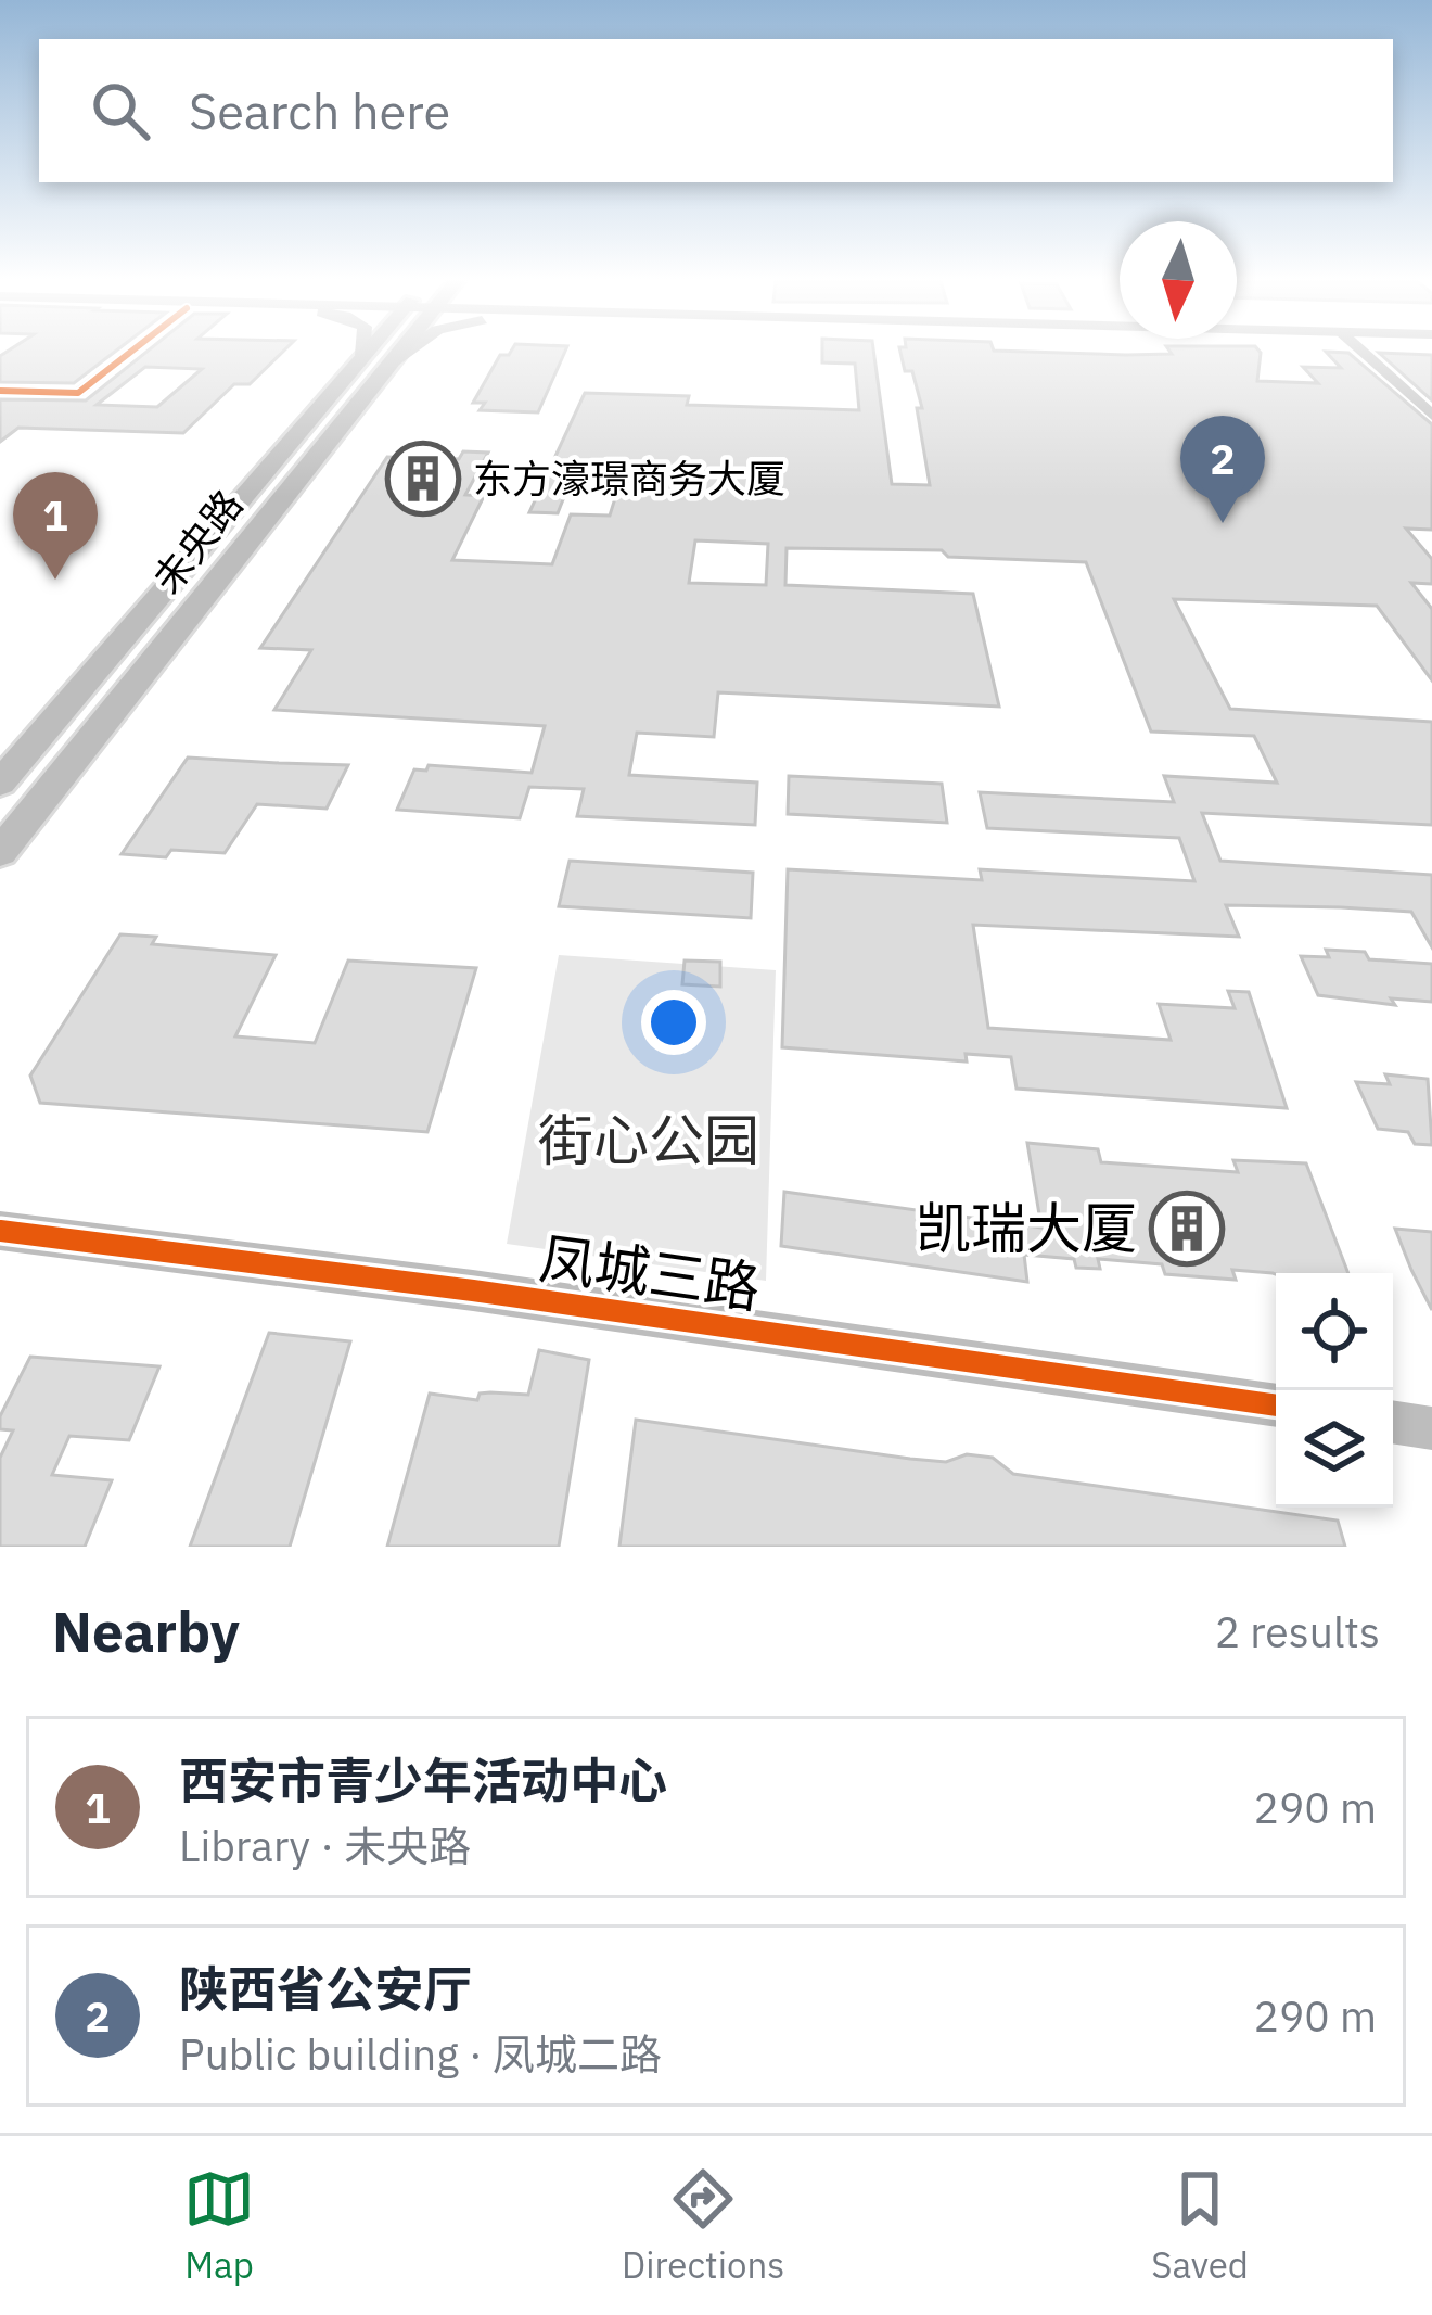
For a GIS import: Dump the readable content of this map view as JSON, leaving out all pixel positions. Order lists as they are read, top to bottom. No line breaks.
{"streets":{"main road":["未央路"],"street":["凤城三路"]},"parks":["街心公园"],"places":{"building":["东方濠璟商务大厦","凯瑞大厦"]},"north":"bottom","page":{"search":"Search here","pins":["2","1"],"heading":["Nearby","2 results"],"list":[{"mark":"1","name":"西安市青少年活动中心","note":"Library · 未央路","value":"290 m"},{"mark":"2","name":"陕西省公安厅","note":"Public building · 凤城二路","value":"290 m"}],"nav":["Map","Directions","Saved"]}}
